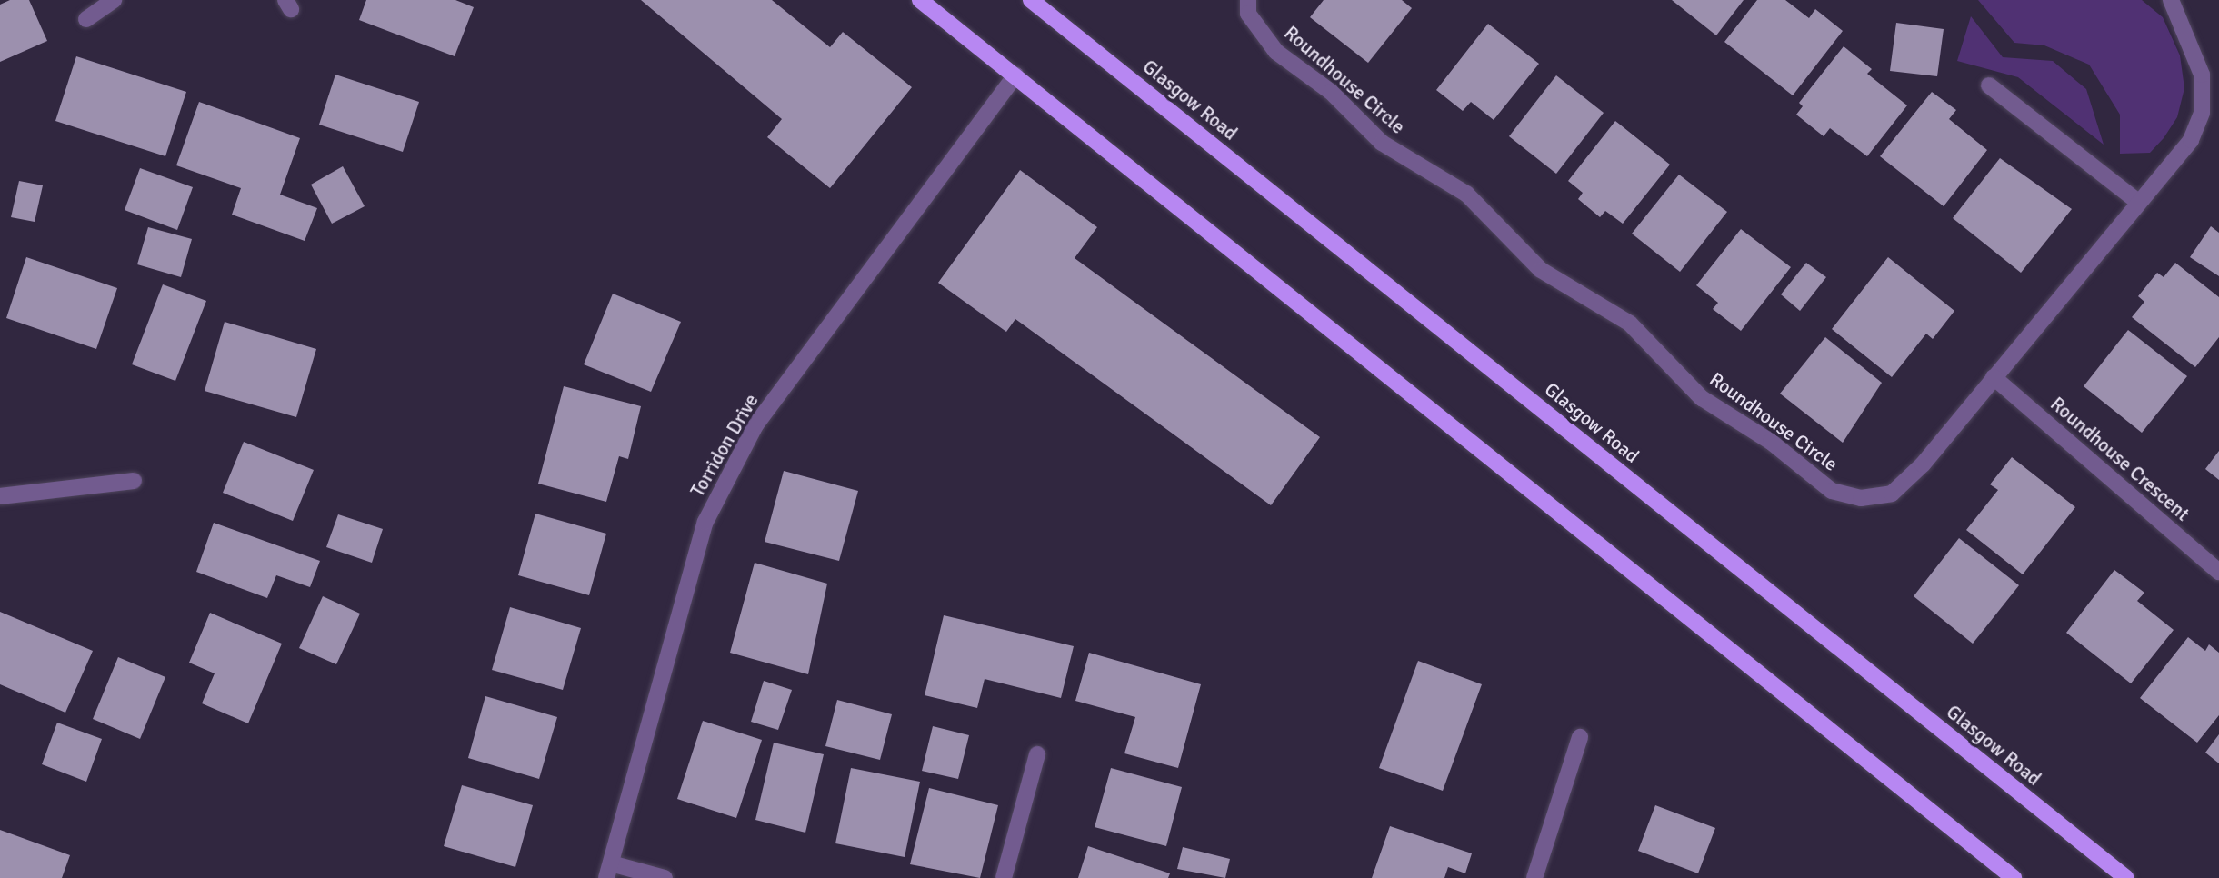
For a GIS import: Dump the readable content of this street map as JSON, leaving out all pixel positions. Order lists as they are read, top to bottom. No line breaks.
{"streets":{"main road":["Glasgow Road"],"street":["Roundhouse Circle","Torridon Drive","Roundhouse Crescent"]},"crossings":[["Roundhouse Circle","Roundhouse Crescent"]]}
